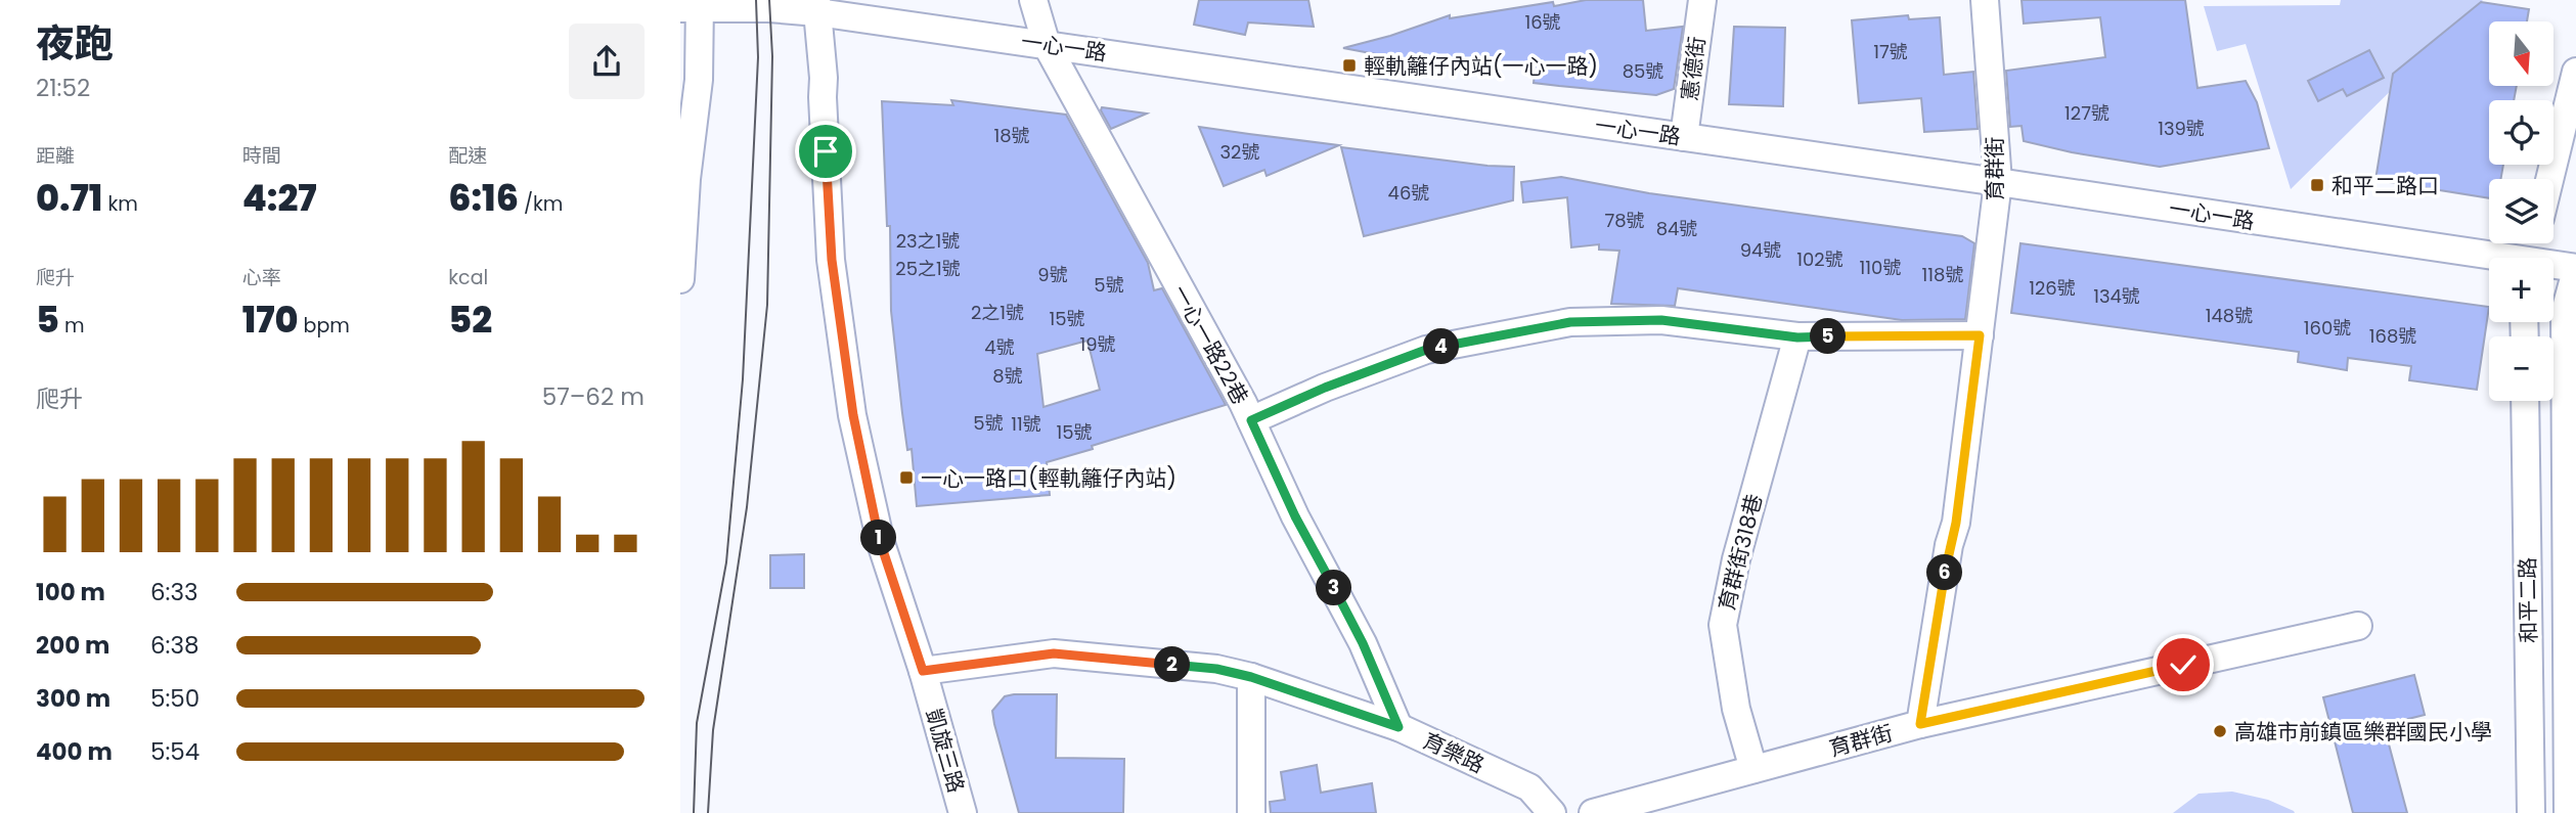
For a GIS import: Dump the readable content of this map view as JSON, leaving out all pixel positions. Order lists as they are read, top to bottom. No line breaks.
{"streets":{"street":["一心一路","憲德街","育群街","一心一路22巷","育群街318巷","和平二路","凱旋三路","育樂路"]},"crossings":[["一心一路","憲德街"],["一心一路","育群街"],["一心一路","一心一路22巷"],["一心一路","和平二路"],["一心一路","凱旋三路"],["育群街","育群街318巷"],["一心一路22巷","育樂路"],["凱旋三路","育樂路"]],"places":{"transit":["輕軌籬仔內站(一心一路)","和平二路口","一心一路口(輕軌籬仔內站)"],"other":["高雄市前鎮區樂群國民小學"]},"house_numbers":["16號","17號","85號","127號","139號","18號","32號","46號","78號","84號","23之1號","94號","102號","110號","25之1號","9號","118號","5號","126號","134號","2之1號","148號","15號","160號","168號","19號","4號","8號","5號","11號","15號"],"north":"bottom","page":{"heading":["夜跑","21:52"],"map_buttons":["+","−"],"stats":[["距離","0.71 km"],["時間","4:27"],["配速","6:16 /km"],["爬升","5 m"],["心率","170 bpm"],["kcal","52"]],"pins":["5","4","1","6","3","2"],"chart":["爬升","57–62 m"],"list":[{"name":"100 m","note":"6:33"},{"name":"200 m","note":"6:38"},{"name":"300 m","note":"5:50"},{"name":"400 m","note":"5:54"}]}}
